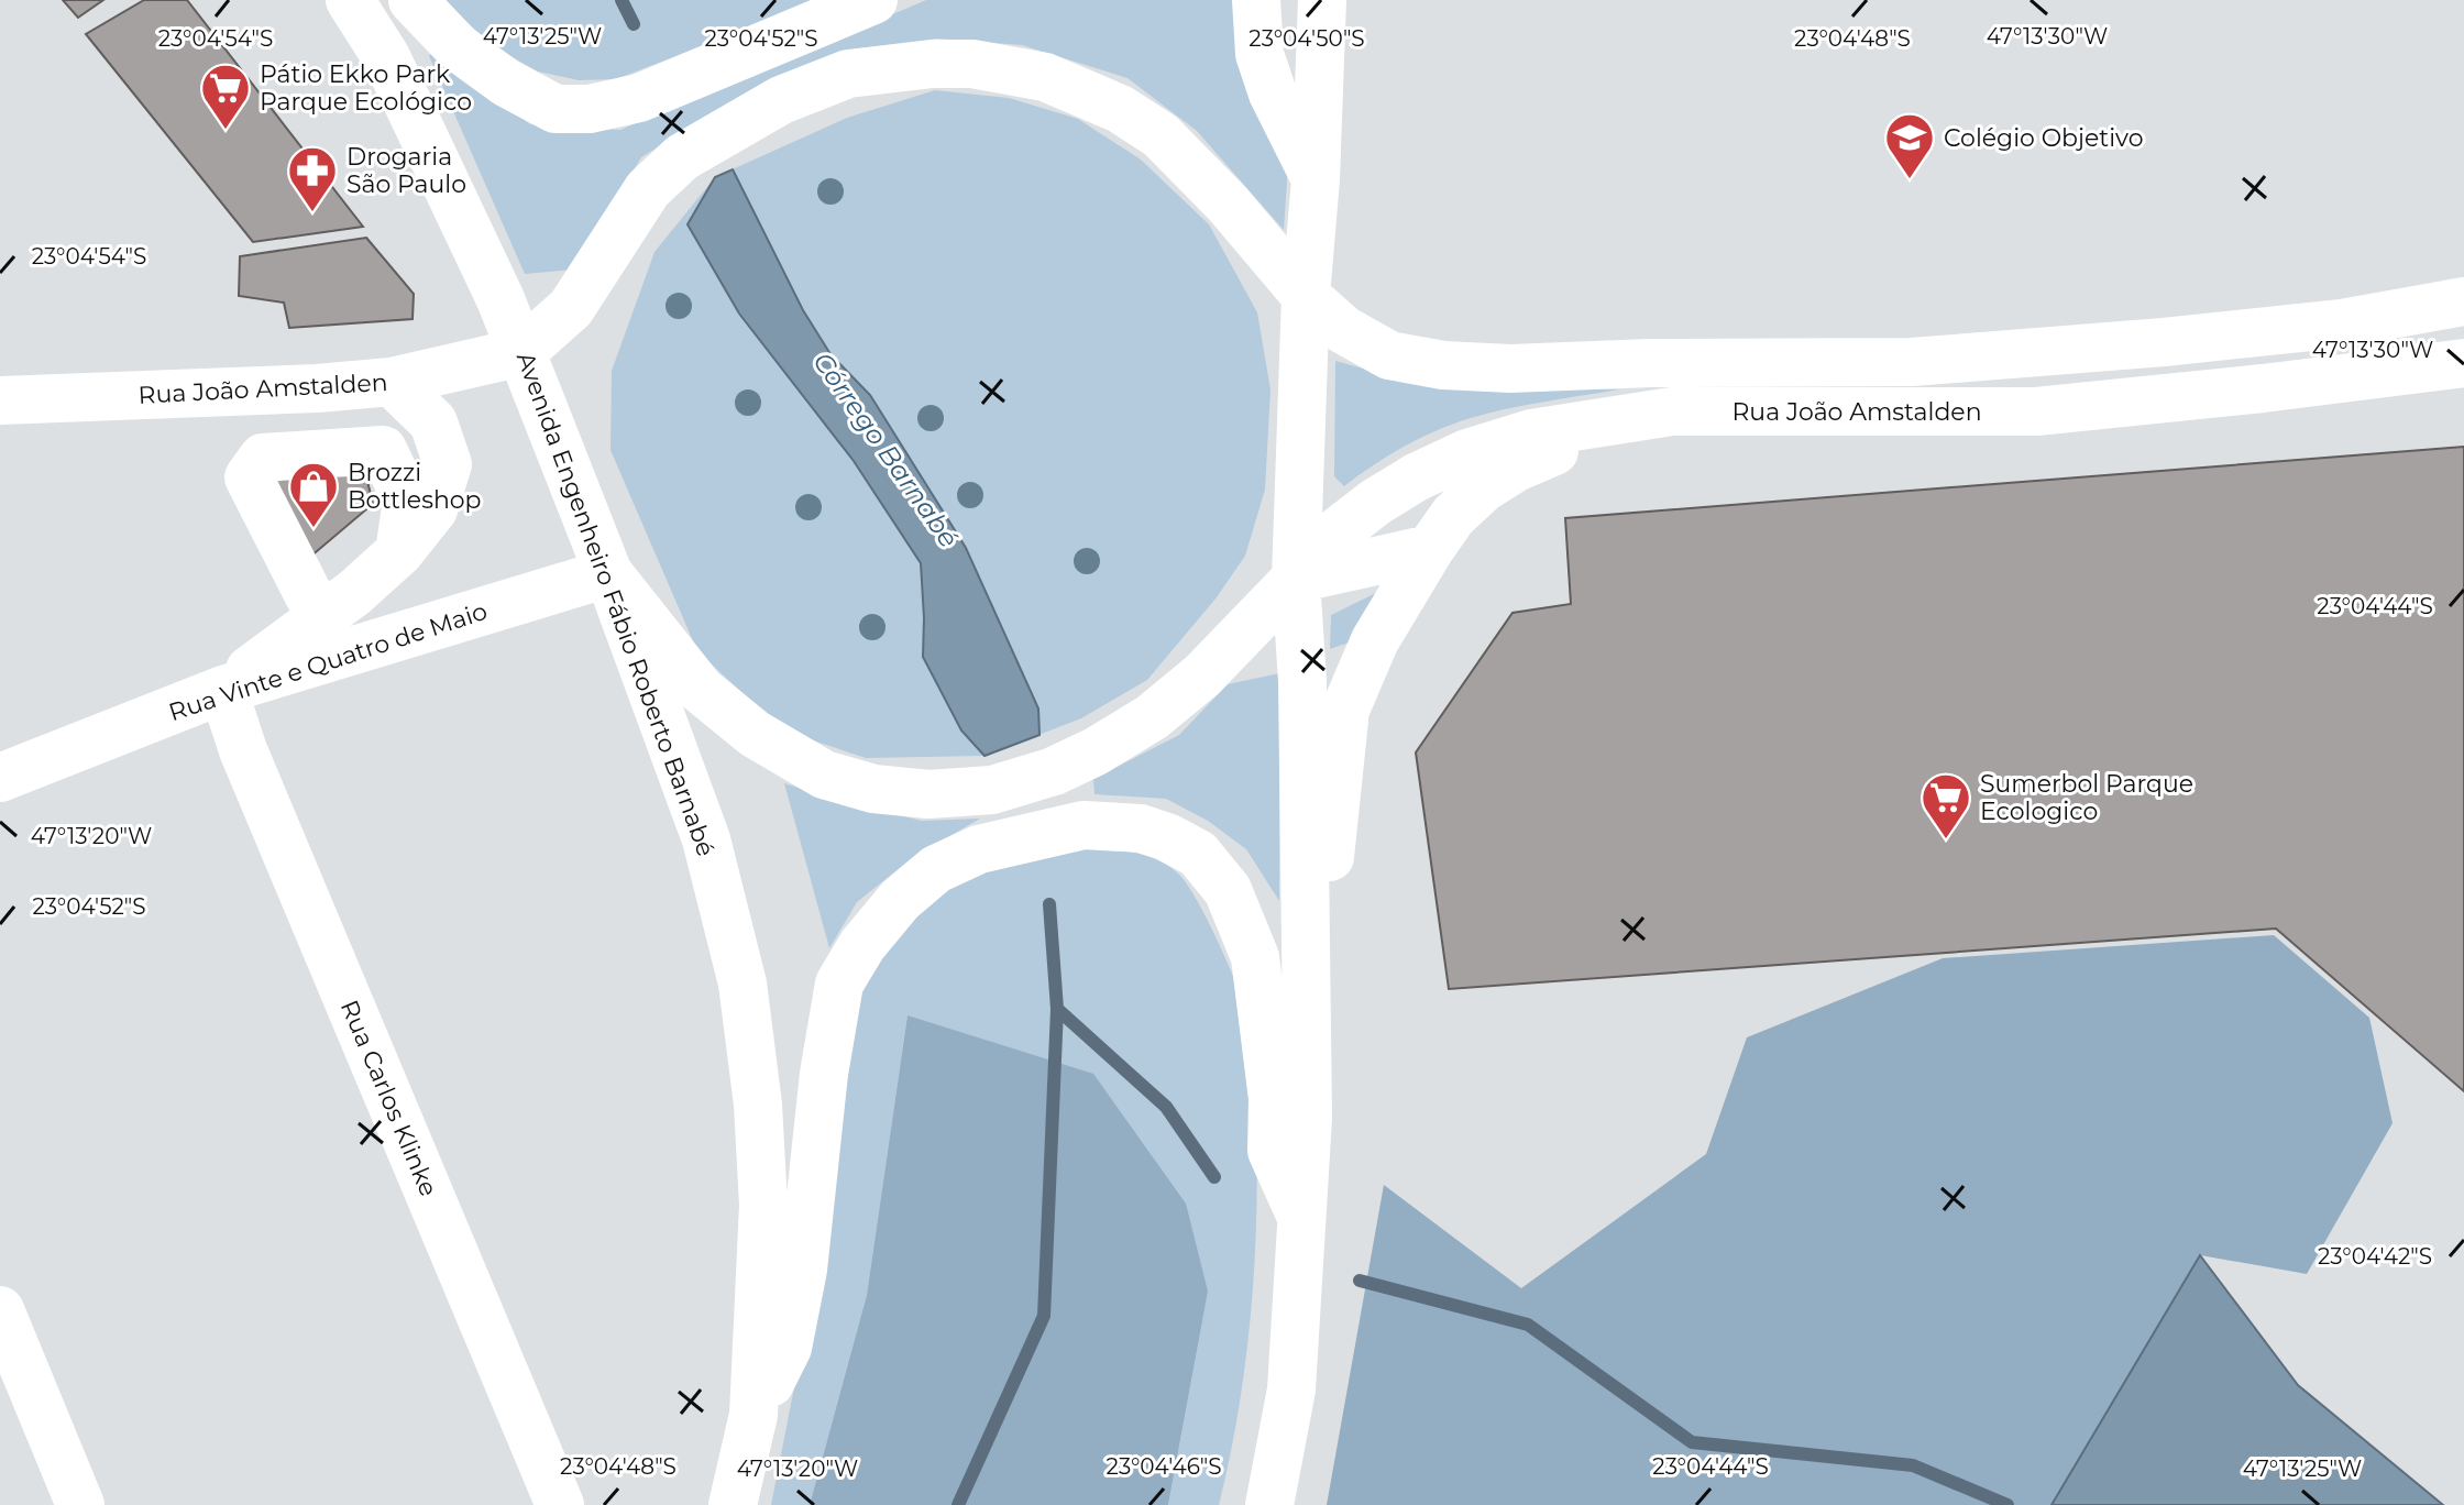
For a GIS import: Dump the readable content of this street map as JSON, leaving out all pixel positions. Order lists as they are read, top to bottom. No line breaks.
{"streets":{"main road":["Rua João Amstalden","Avenida Engenheiro Fábio Roberto Barnabé","Rua Vinte e Quatro de Maio","Rua Carlos Klinke"]},"crossings":[["Rua João Amstalden","Avenida Engenheiro Fábio Roberto Barnabé"],["Rua João Amstalden","Rua Vinte e Quatro de Maio"],["Avenida Engenheiro Fábio Roberto Barnabé","Rua Vinte e Quatro de Maio"],["Rua Vinte e Quatro de Maio","Rua Carlos Klinke"]],"water":["Córrego Barnabé"],"places":{"supermarket":["Pátio Ekko Park Parque Ecológico","Sumerbol Parque Ecologico"],"school or university":["Colégio Objetivo"],"pharmacy":["Drogaria São Paulo"],"shop":["Brozzi Bottleshop"]},"coordinates":["47°13'25\"W","47°13'30\"W","23°04'54\"S","23°04'52\"S","23°04'50\"S","23°04'48\"S","23°04'44\"S","47°13'20\"W","23°04'42\"S","23°04'46\"S"]}
